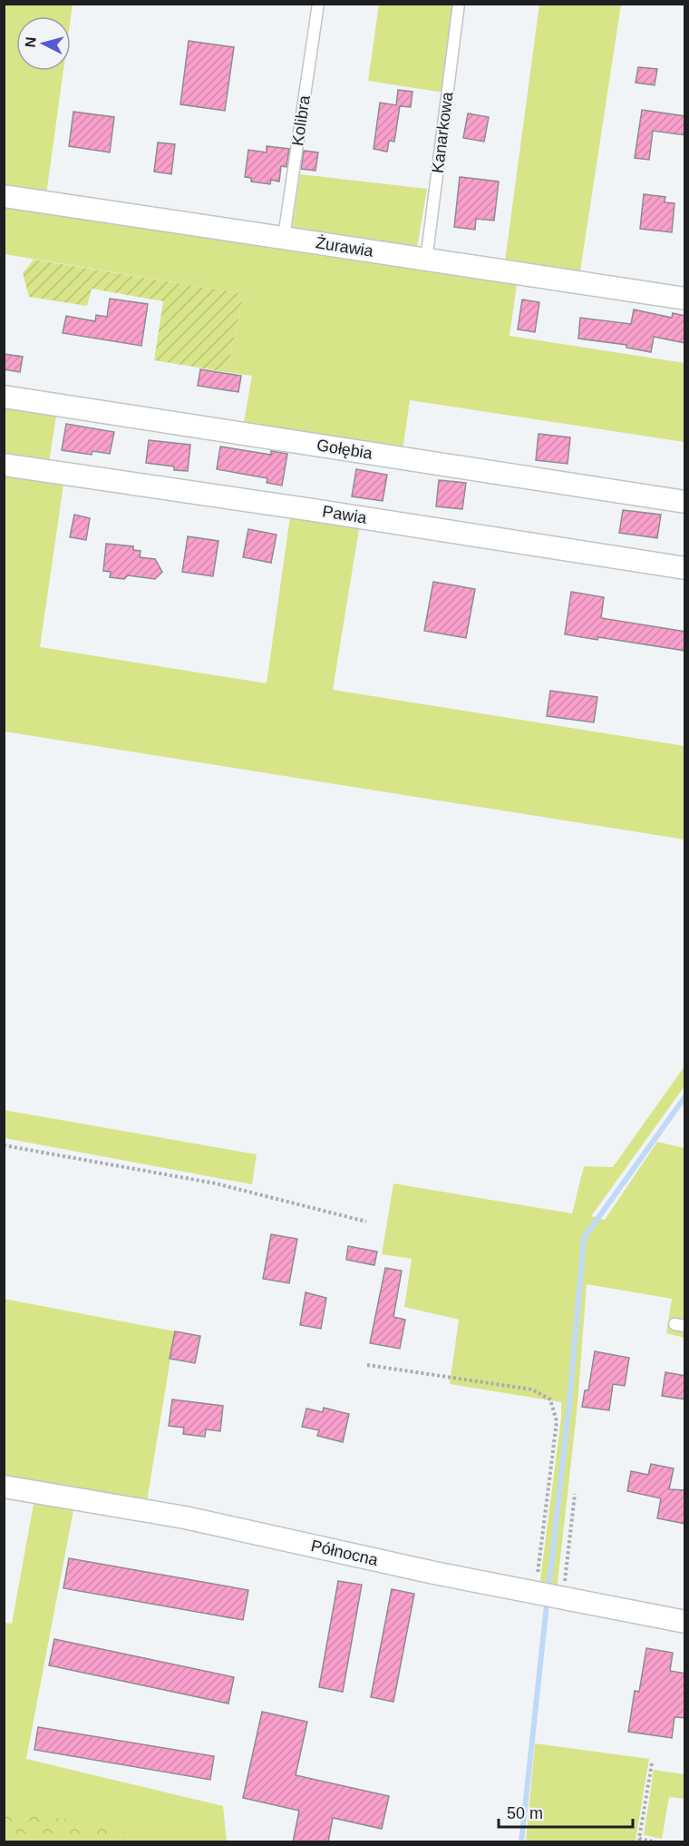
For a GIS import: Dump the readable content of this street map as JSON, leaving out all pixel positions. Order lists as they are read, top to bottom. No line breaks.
{"streets":{"street":["Żurawia","Gołębia","Pawia","Północna"],"lane":["Kolibra","Kanarkowa"]},"crossings":[["Kolibra","Żurawia"],["Kanarkowa","Żurawia"]],"scale_bar":"50 m","north":"left"}
